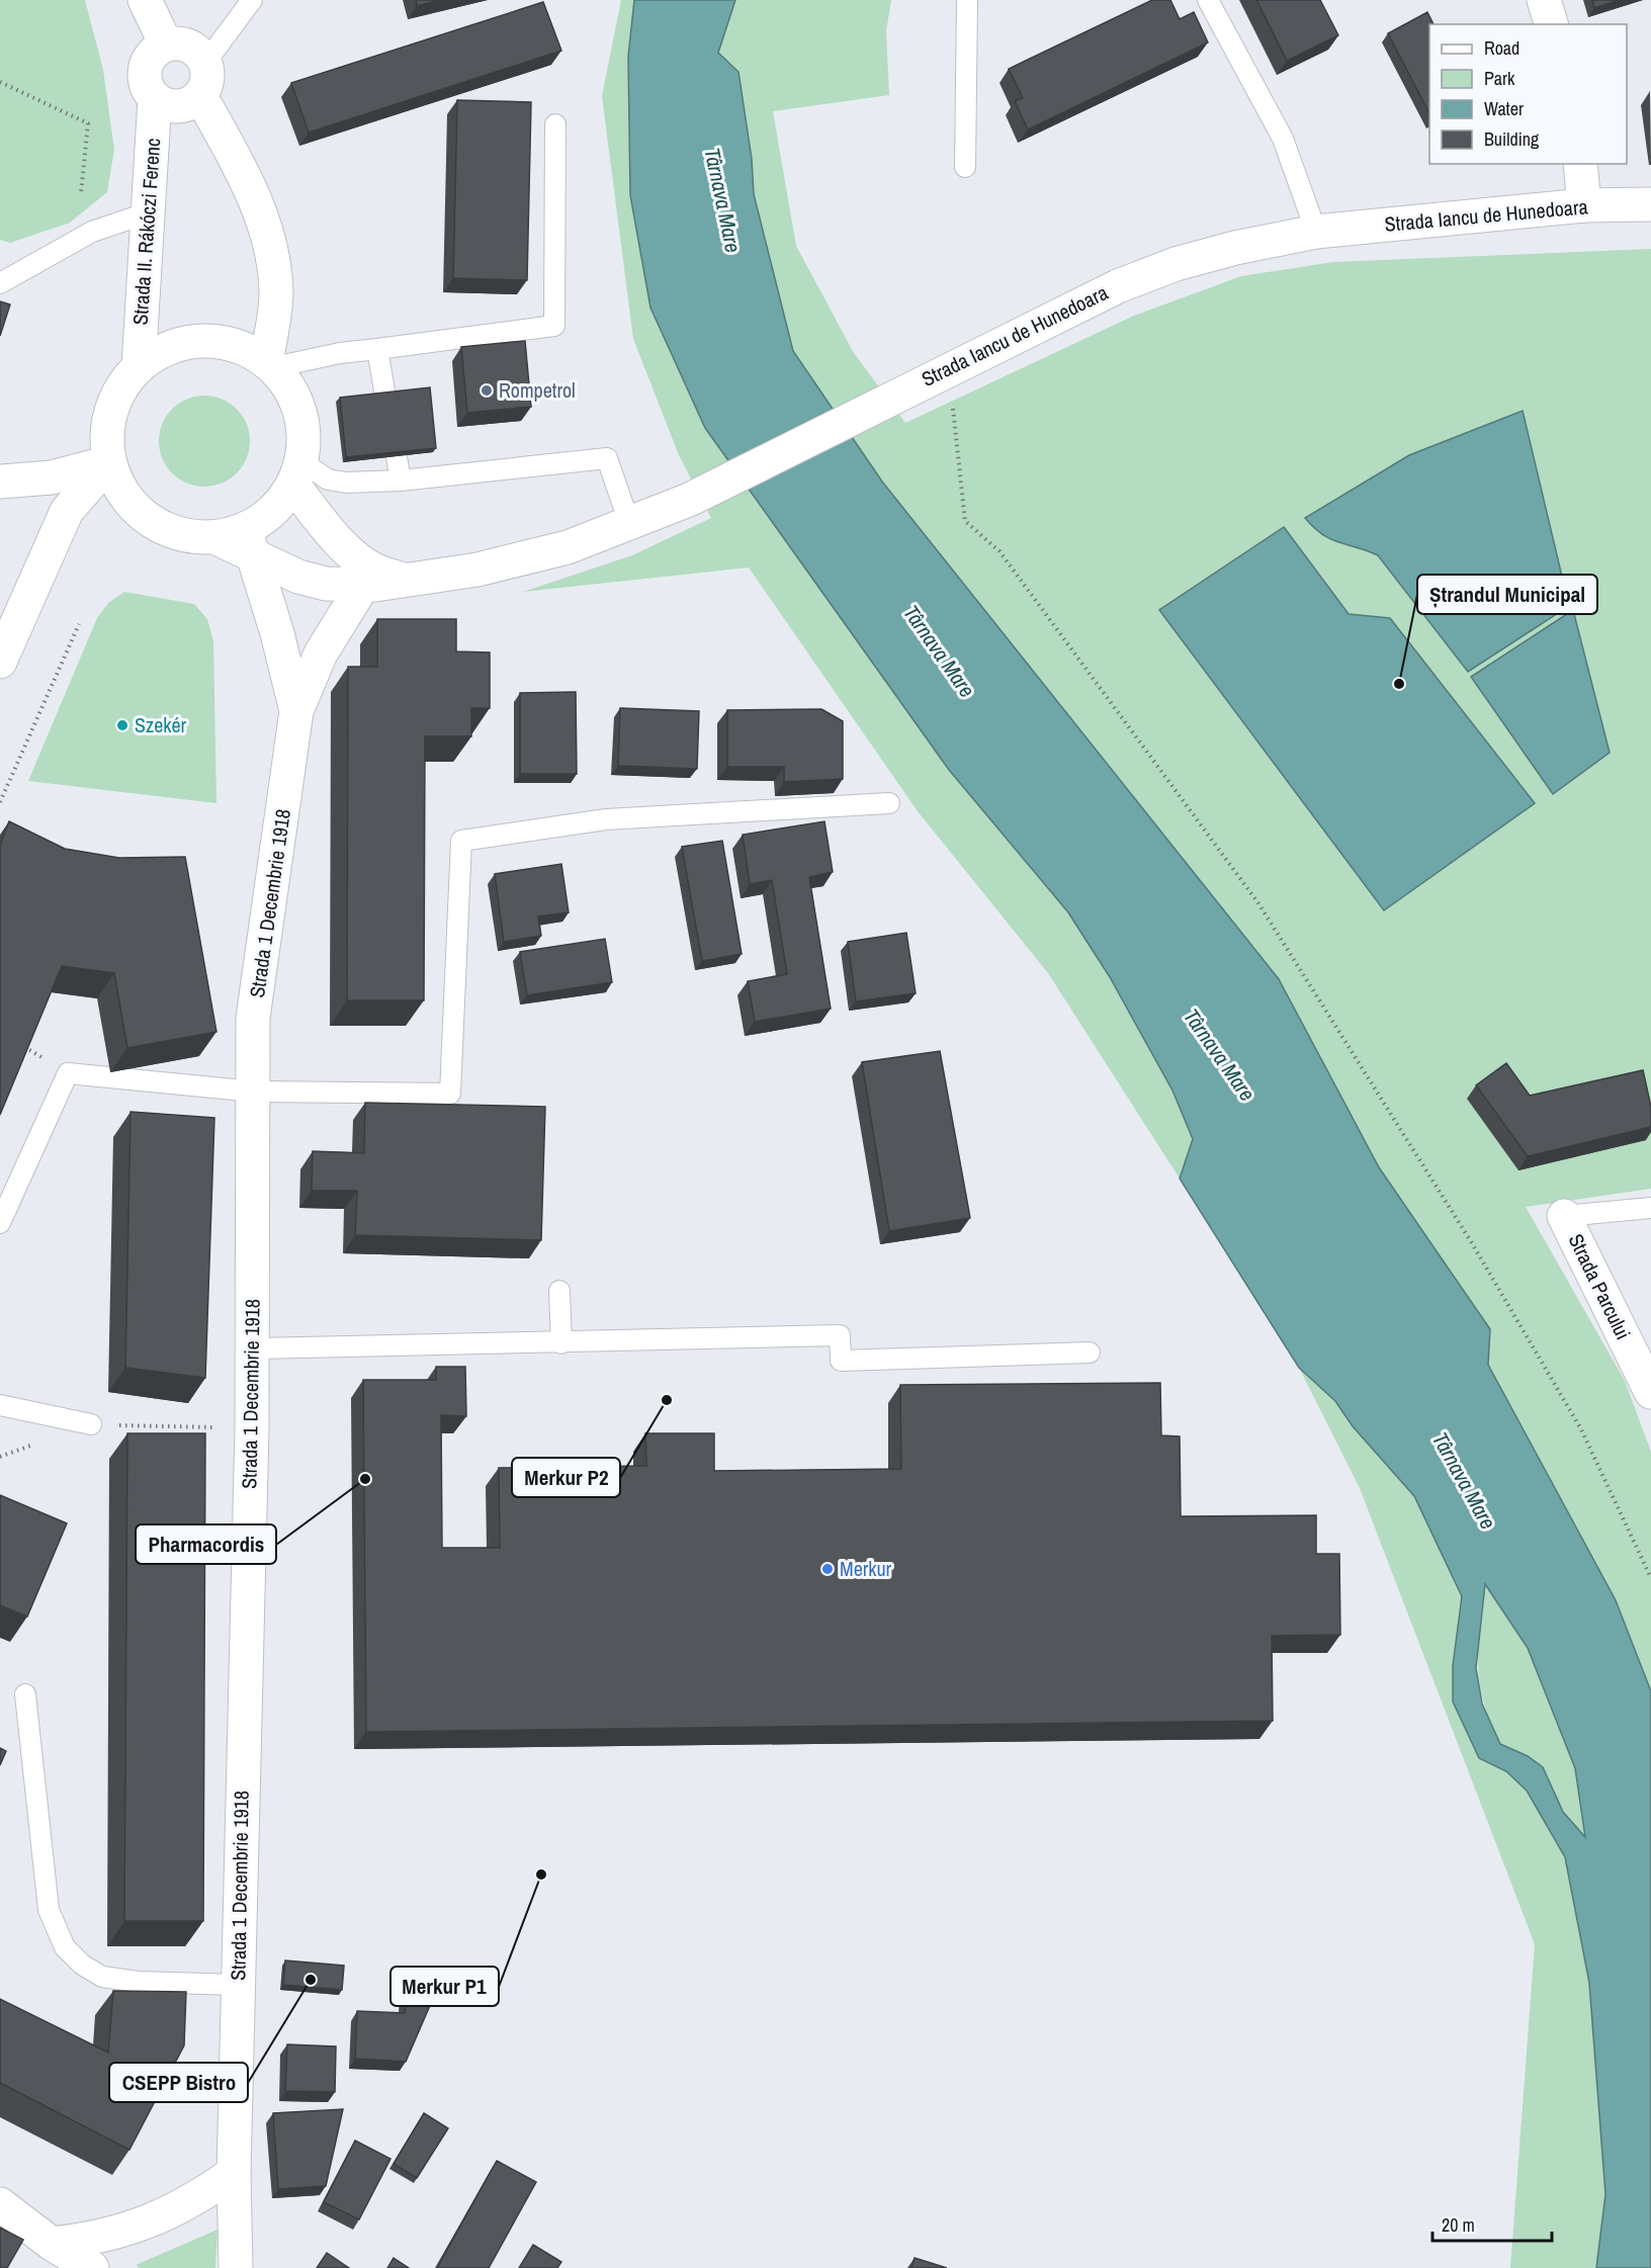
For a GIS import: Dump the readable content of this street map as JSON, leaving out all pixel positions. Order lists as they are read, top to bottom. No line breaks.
{"streets":{"main road":["Strada Iancu de Hunedoara","Strada II. Rákóczi Ferenc","Strada 1 Decembrie 1918","Strada Parcului"]},"crossings":[["Strada Iancu de Hunedoara","Strada II. Rákóczi Ferenc"],["Strada Iancu de Hunedoara","Strada 1 Decembrie 1918"],["Strada II. Rákóczi Ferenc","Strada 1 Decembrie 1918"]],"water":["Târnava Mare"],"places":["Rompetrol","Ștrandul Municipal","Szekér","Merkur P2","Pharmacordis","Merkur","Merkur P1","CSEPP Bistro"],"legend":["Road","Park","Water","Building"],"scale_bar":"20 m"}
